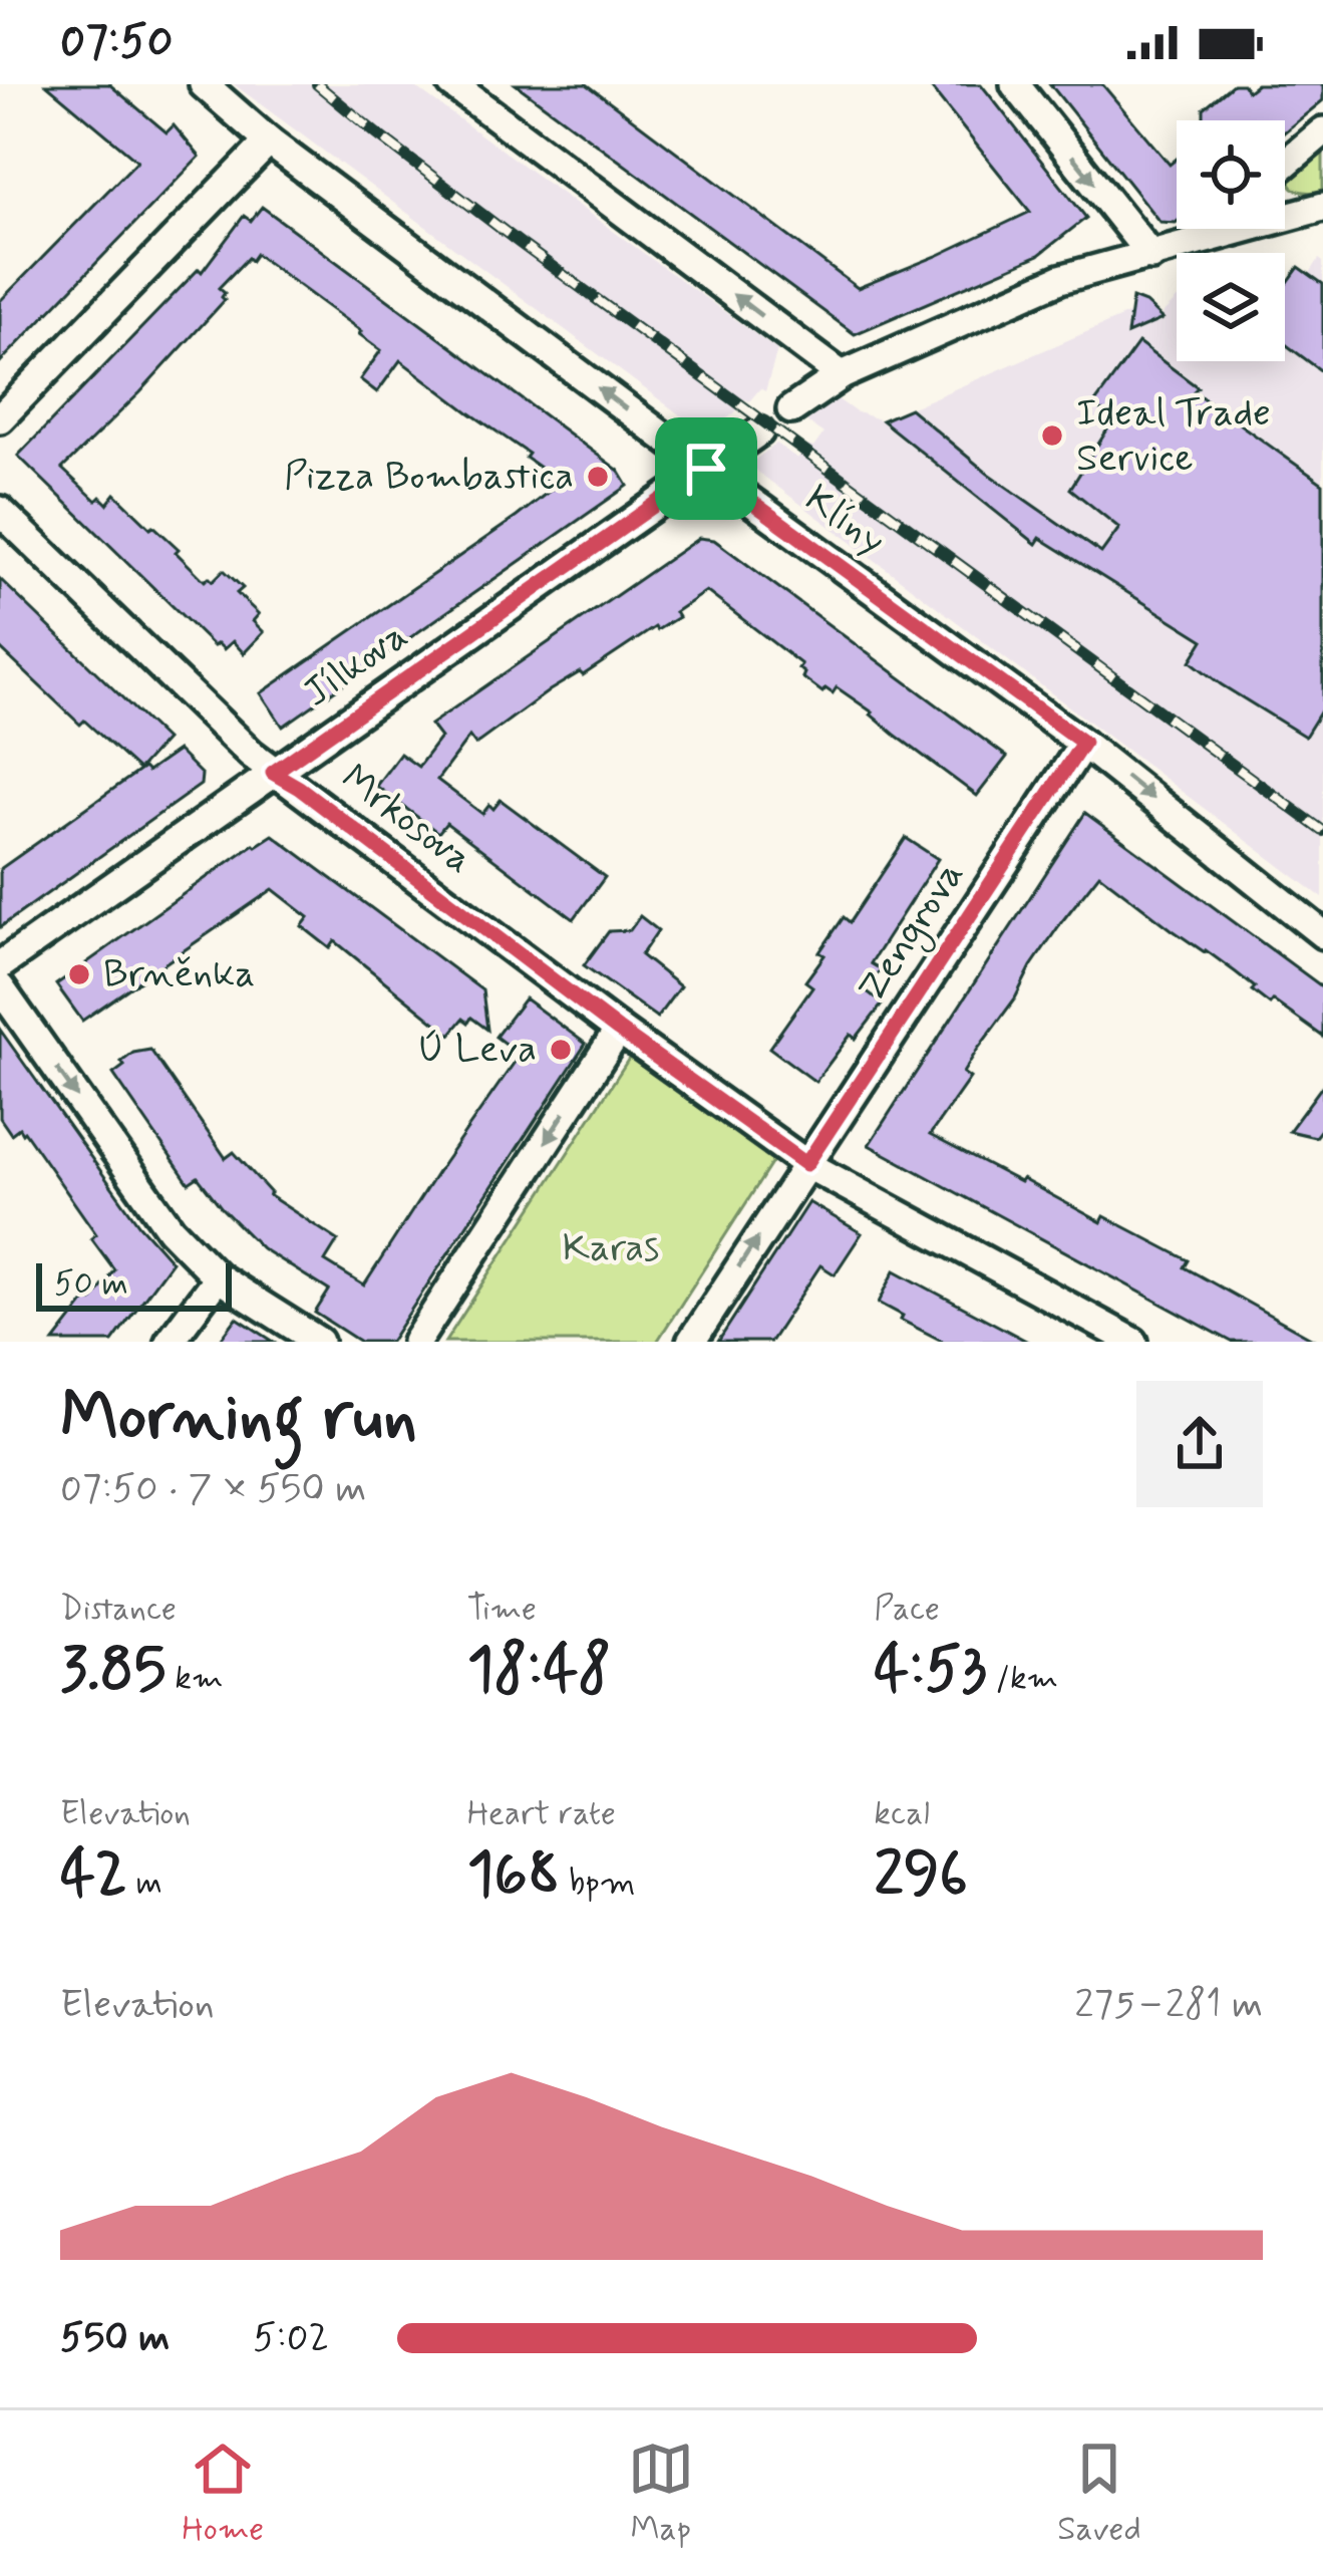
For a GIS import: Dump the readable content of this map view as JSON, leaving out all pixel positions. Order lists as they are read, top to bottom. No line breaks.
{"streets":{"street":["Klíny","Jílkova","Mrkosova","Zengrova"]},"crossings":[["Klíny","Jílkova"],["Klíny","Zengrova"],["Jílkova","Mrkosova"],["Mrkosova","Zengrova"]],"parks":["Karas"],"places":["Ideal Trade Service","Pizza Bombastica","Brněnka","Ú Leva"],"scale_bar":"50 m","page":{"status":"07:50","scale":"50 m","heading":["Morning run","07:50 · 7 × 550 m"],"stats":[["Distance","3.85 km"],["Time","18:48"],["Pace","4:53 /km"],["Elevation","42 m"],["Heart rate","168 bpm"],["kcal","296"]],"chart":["Elevation","275–281 m"],"list":[{"name":"550 m","note":"5:02"}],"tabs":["Home","Map","Saved"]}}
